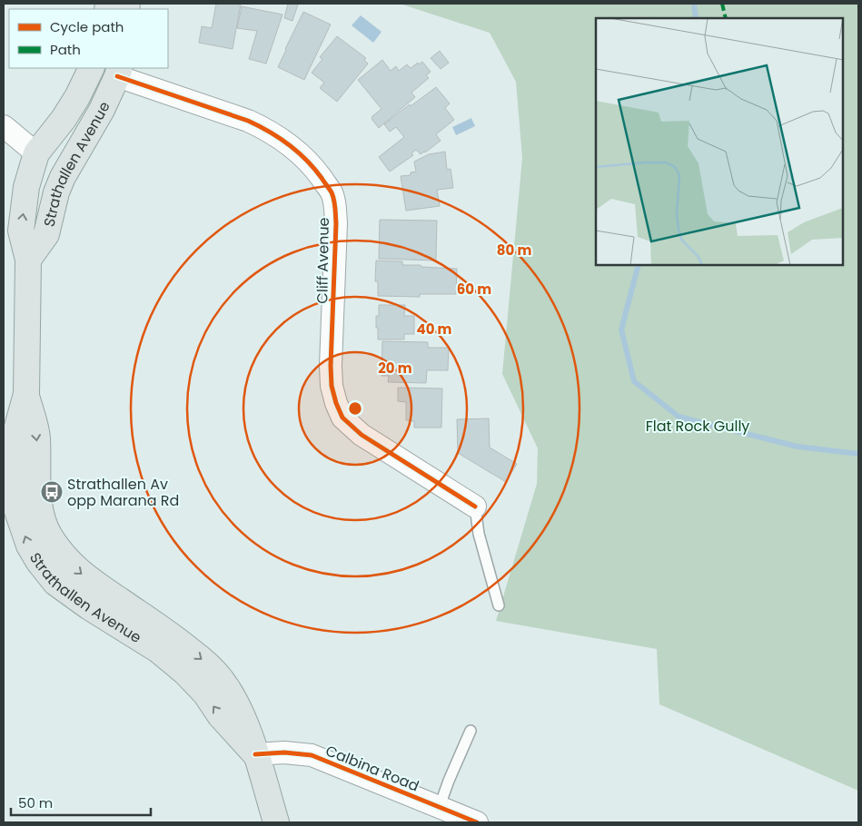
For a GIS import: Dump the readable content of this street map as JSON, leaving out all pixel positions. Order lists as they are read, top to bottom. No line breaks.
{"streets":{"main road":["Strathallen Avenue"],"street":["Cliff Avenue","Calbina Road"]},"crossings":[["Strathallen Avenue","Cliff Avenue"],["Strathallen Avenue","Calbina Road"]],"parks":["Flat Rock Gully"],"places":{"bus stop":["Strathallen Av opp Marana Rd"]},"legend":["Cycle path","Path"],"scale_bar":"50 m","rings":["80 m","60 m","40 m","20 m"]}
